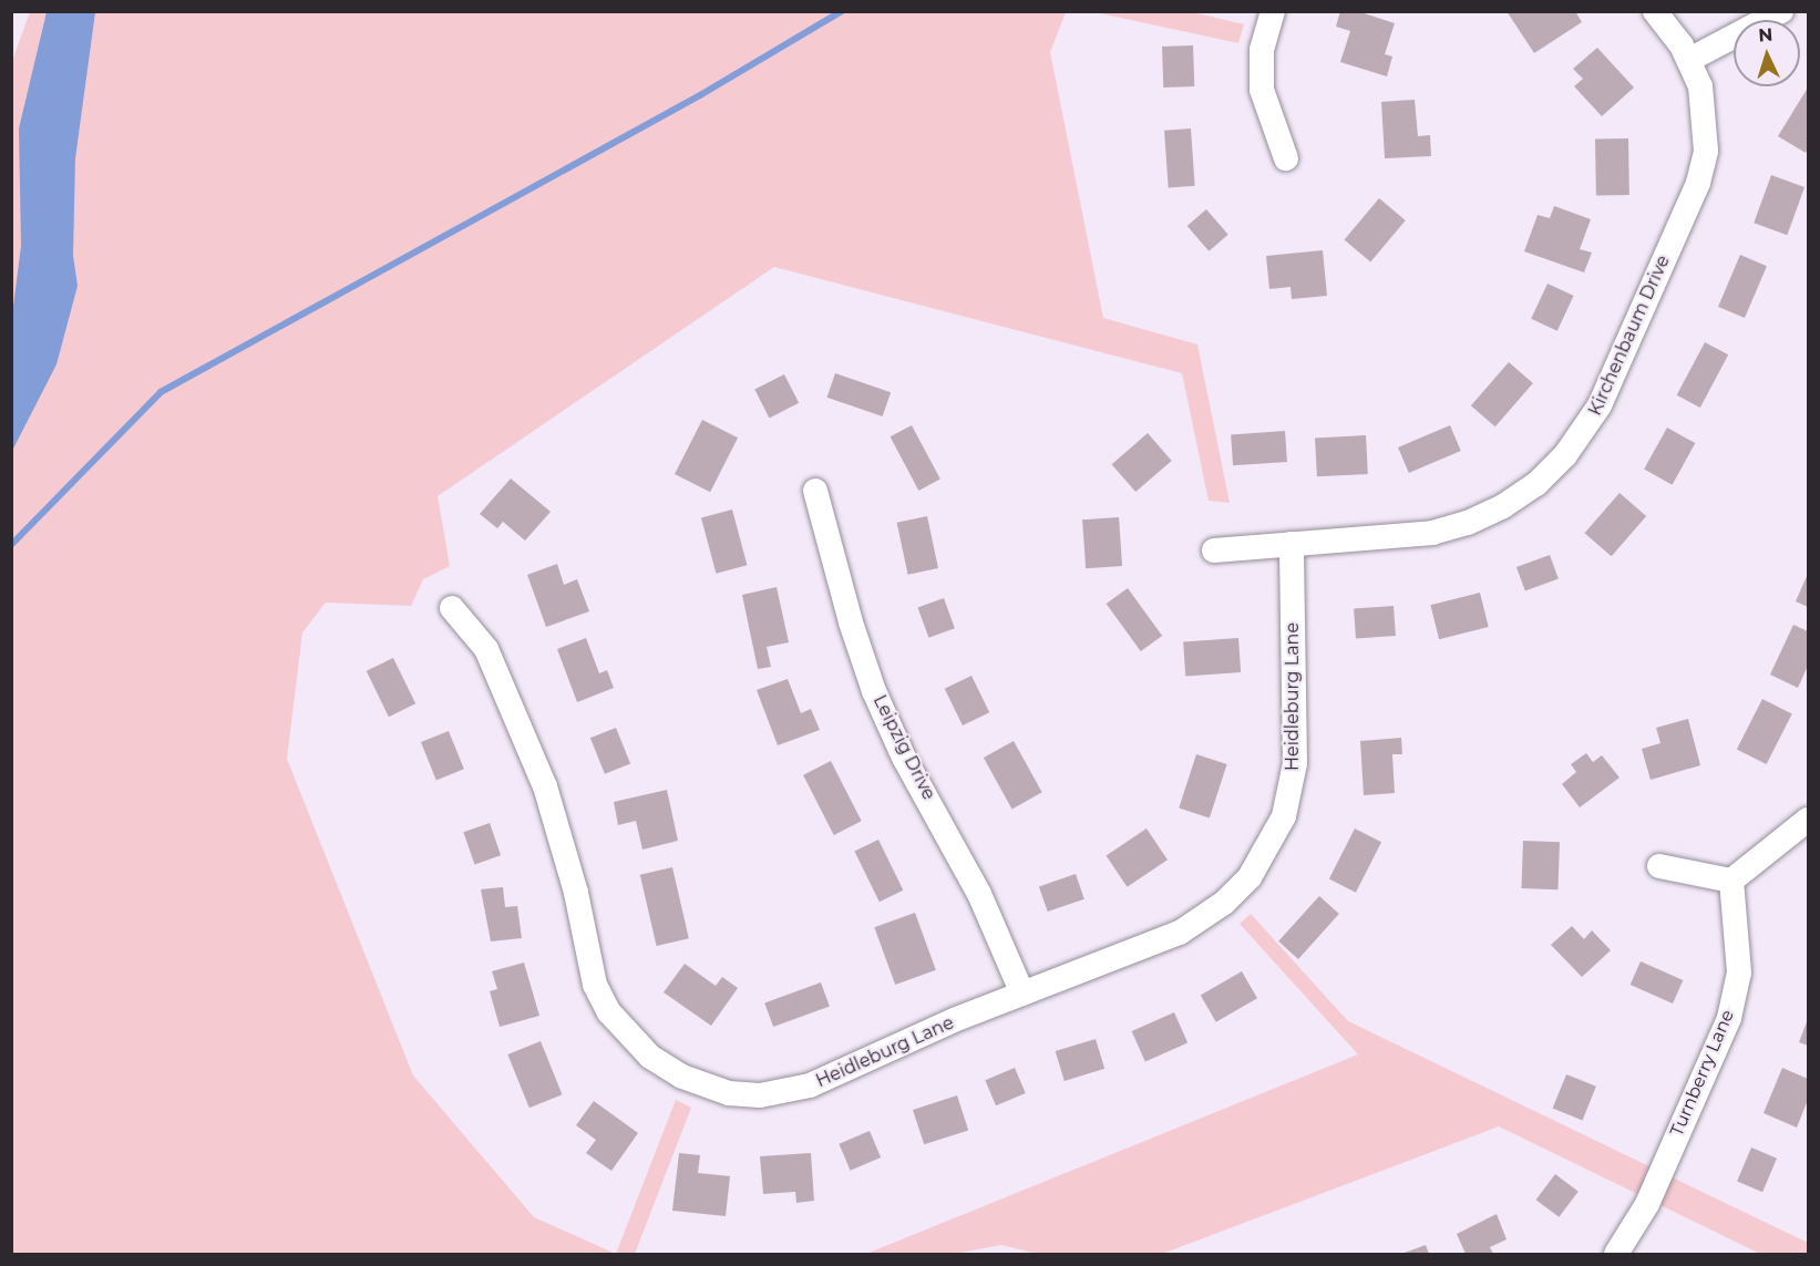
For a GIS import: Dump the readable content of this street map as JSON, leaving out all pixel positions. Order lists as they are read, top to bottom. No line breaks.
{"streets":{"street":["Kirchenbaum Drive","Heidleburg Lane","Leipzig Drive","Turnberry Lane"]},"crossings":[["Kirchenbaum Drive","Heidleburg Lane"],["Heidleburg Lane","Leipzig Drive"]],"north":"top"}
